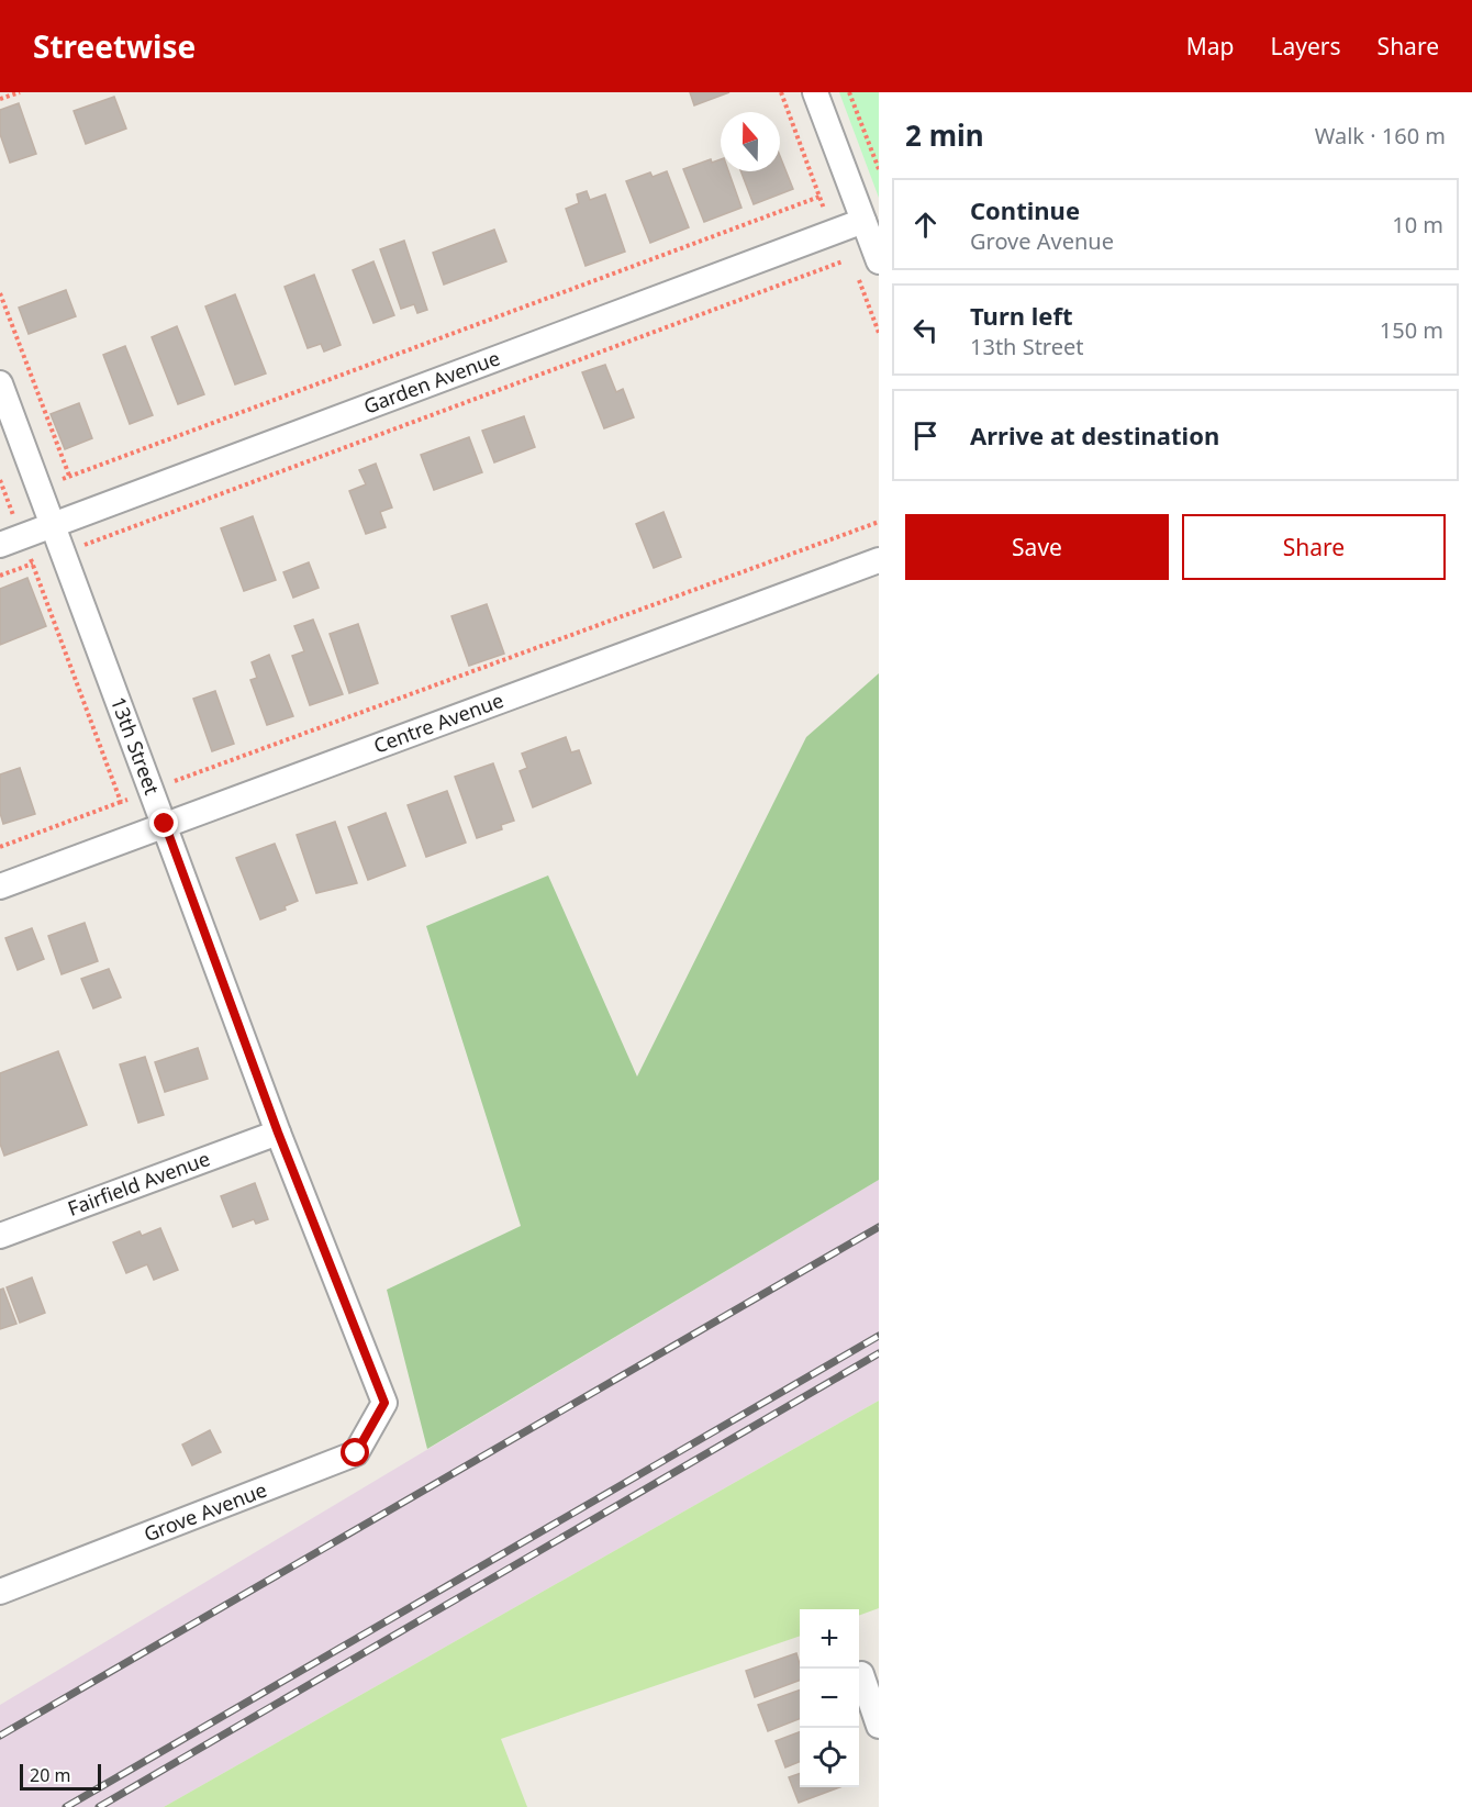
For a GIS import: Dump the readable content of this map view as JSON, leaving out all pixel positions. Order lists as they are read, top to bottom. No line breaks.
{"streets":{"street":["Garden Avenue","Centre Avenue","13th Street","Fairfield Avenue","Grove Avenue"]},"crossings":[["Garden Avenue","13th Street"],["Centre Avenue","13th Street"],["13th Street","Fairfield Avenue"],["13th Street","Grove Avenue"]],"scale_bar":"20 m","north":"top","page":{"header":"Streetwise","nav":["Map","Layers","Share"],"heading":["2 min","Walk · 160 m"],"list":[["Continue","Grove Avenue","10 m"],["Turn left","13th Street","150 m"],"Arrive at destination"],"buttons":["Save","Share"],"map_buttons":["+","−"],"scale":"20 m"}}
